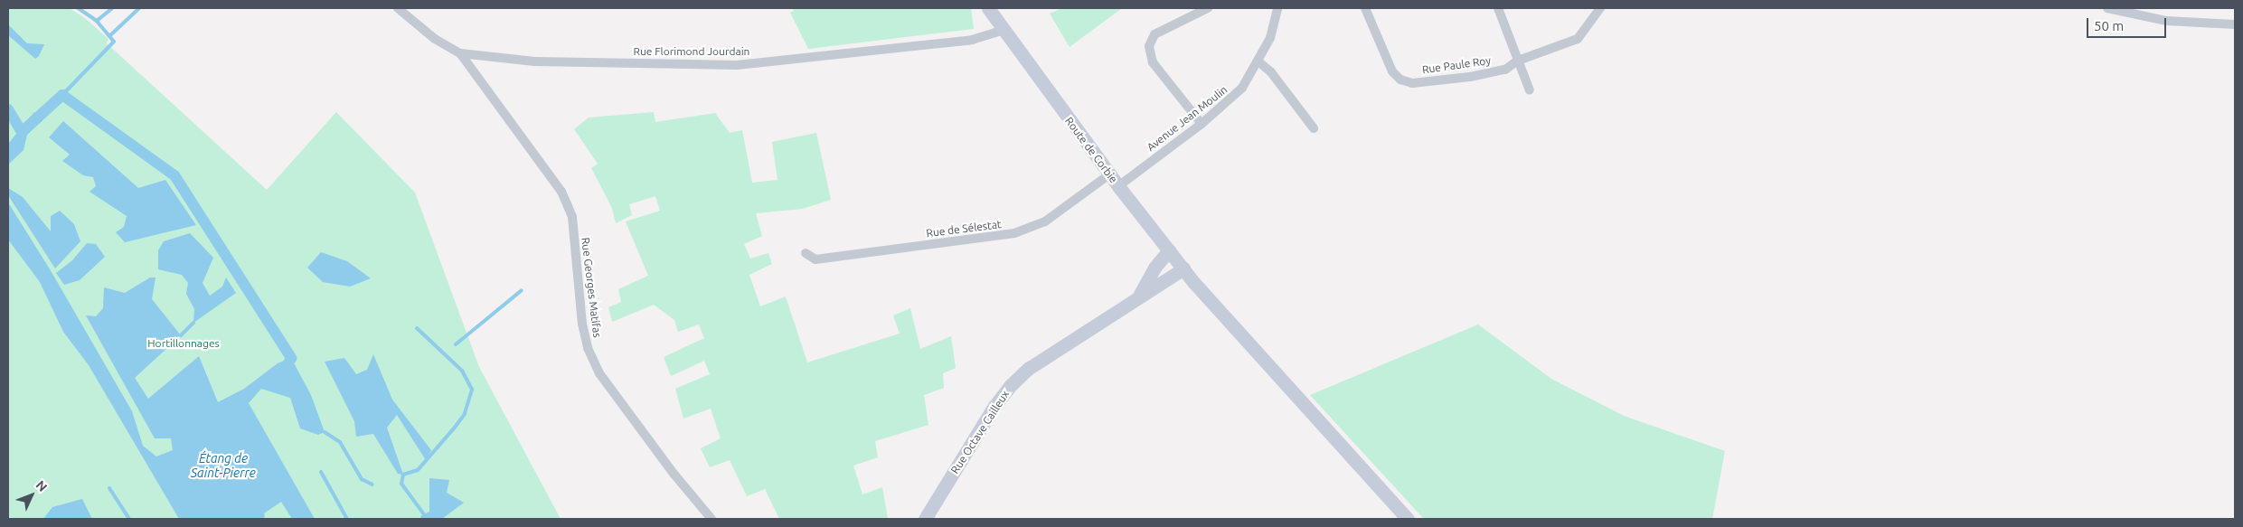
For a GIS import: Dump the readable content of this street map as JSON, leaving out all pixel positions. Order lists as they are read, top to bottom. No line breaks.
{"streets":{"main road":["Route de Corbie","Rue Octave Cailleux"],"street":["Rue Florimond Jourdain","Rue Paule Roy","Avenue Jean Moulin","Rue de Sélestat","Rue Georges Matifas"]},"crossings":[["Rue Florimond Jourdain","Route de Corbie"],["Rue Florimond Jourdain","Rue Georges Matifas"],["Avenue Jean Moulin","Route de Corbie"],["Route de Corbie","Rue de Sélestat"],["Route de Corbie","Rue Octave Cailleux"]],"water":["Étang de Saint-Pierre"],"parks":["Hortillonnages"],"scale_bar":"50 m","north":"top right"}
